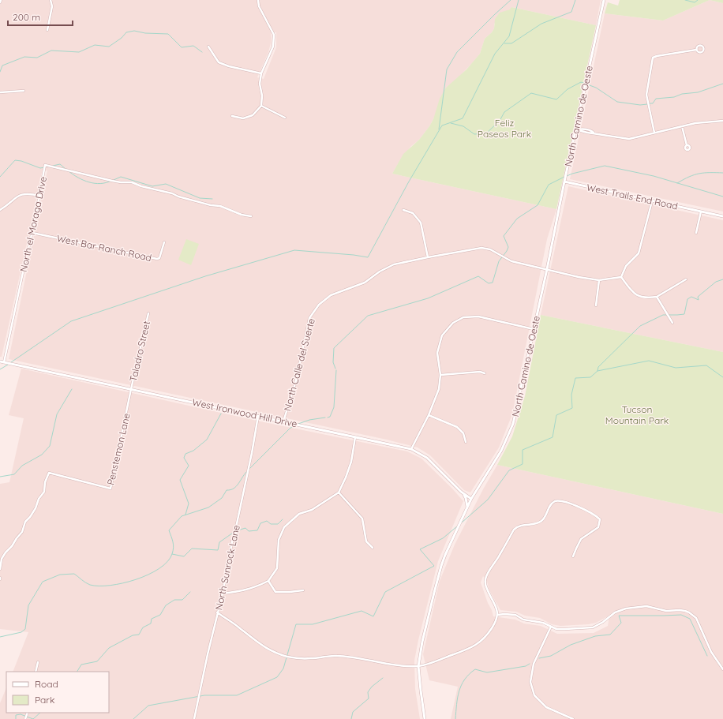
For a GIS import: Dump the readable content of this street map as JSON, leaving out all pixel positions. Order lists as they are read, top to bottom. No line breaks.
{"streets":{"street":["North Camino de Oeste","West Trails End Road","North el Moraga Drive","West Bar Ranch Road","Taladro Street","North Calle del Suerte","West Ironwood Hill Drive","Penstemon Lane","North Sunrock Lane"]},"crossings":[["North Camino de Oeste","West Trails End Road"],["North Camino de Oeste","North Calle del Suerte"],["North Camino de Oeste","West Ironwood Hill Drive"],["North el Moraga Drive","West Bar Ranch Road"],["North el Moraga Drive","West Ironwood Hill Drive"],["Taladro Street","West Ironwood Hill Drive"],["Taladro Street","Penstemon Lane"],["North Calle del Suerte","West Ironwood Hill Drive"],["West Ironwood Hill Drive","Penstemon Lane"],["West Ironwood Hill Drive","North Sunrock Lane"]],"parks":["Feliz Paseos Park","Tucson Mountain Park"],"legend":["Road","Park"],"scale_bar":"200 m"}
